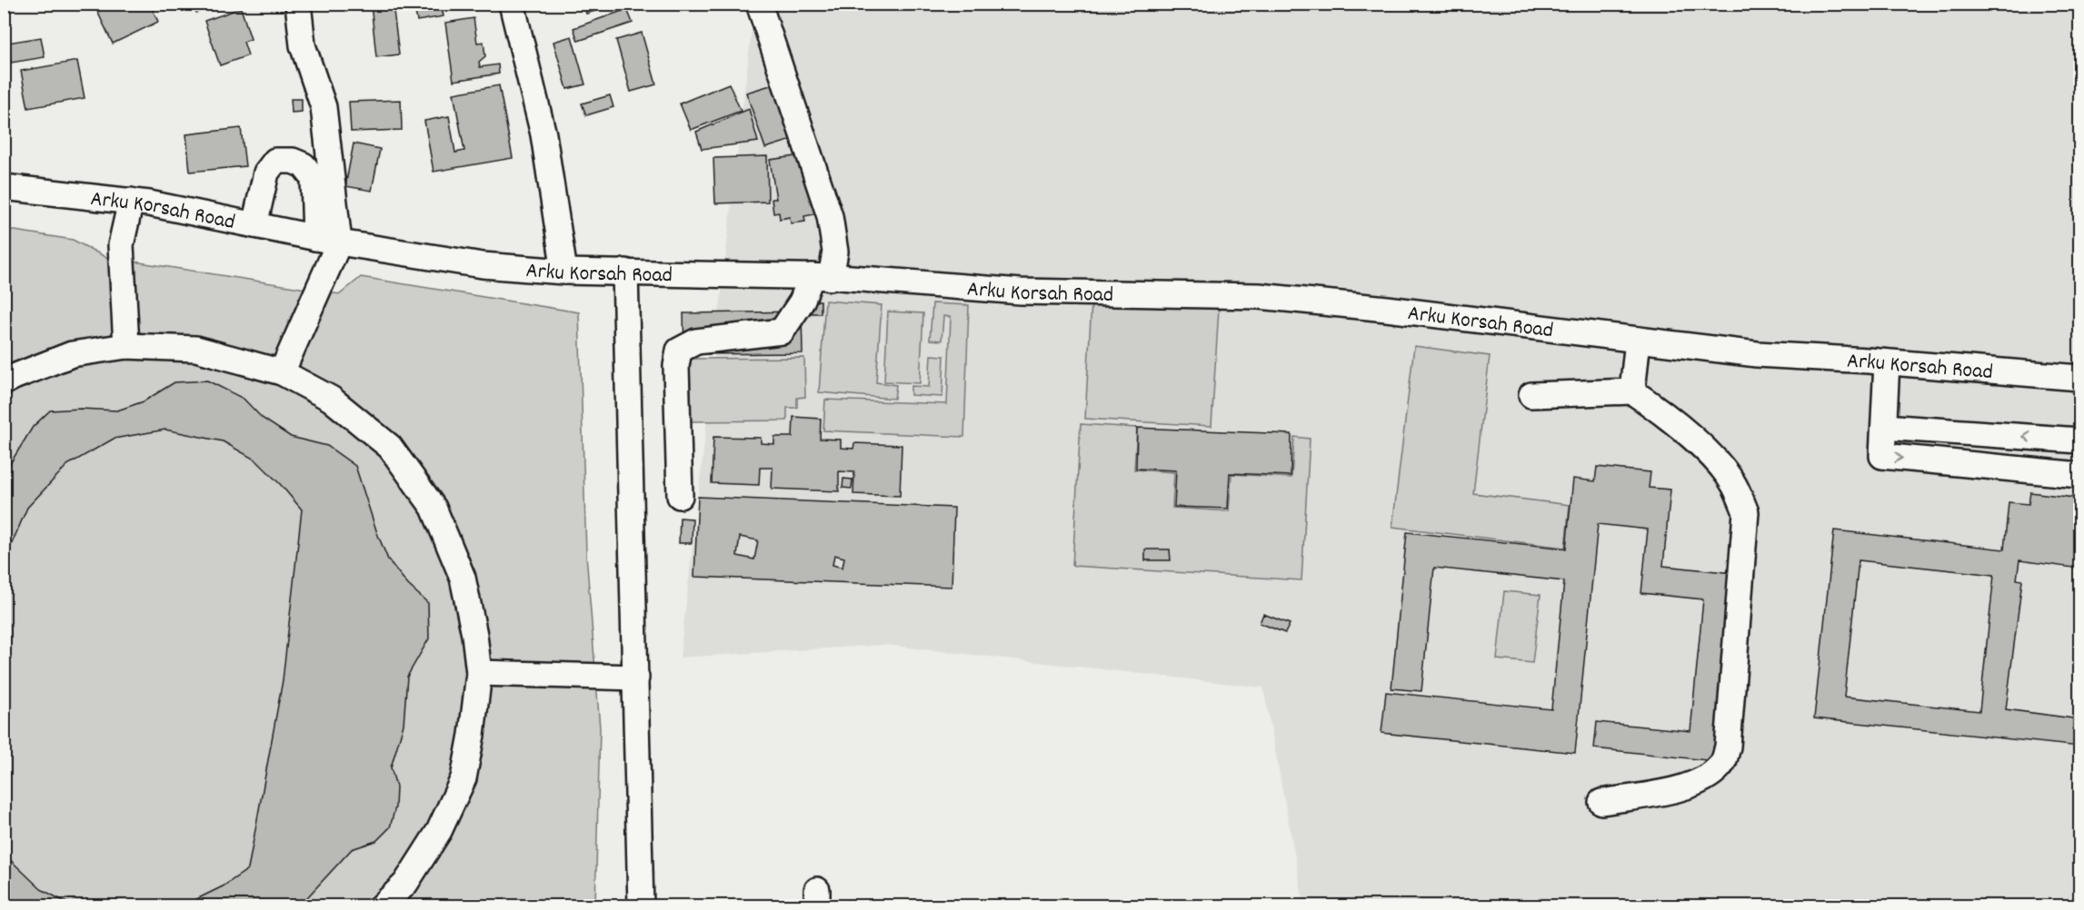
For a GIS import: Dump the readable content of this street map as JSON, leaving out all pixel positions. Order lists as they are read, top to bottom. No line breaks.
{"streets":{"street":["Arku Korsah Road"]}}
